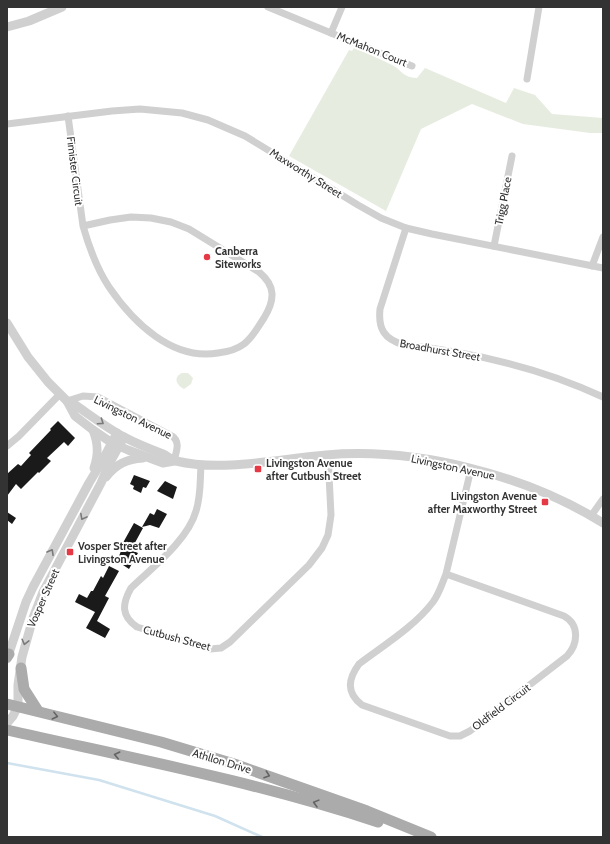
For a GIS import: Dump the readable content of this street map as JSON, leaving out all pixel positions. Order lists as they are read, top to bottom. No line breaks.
{"streets":{"main road":["Athllon Drive"],"street":["McMahon Court","Fimister Circuit","Maxworthy Street","Trigg Place","Broadhurst Street","Livingston Avenue","Vosper Street","Cutbush Street","Oldfield Circuit"]},"crossings":[["Fimister Circuit","Maxworthy Street"],["Maxworthy Street","Trigg Place"],["Maxworthy Street","Broadhurst Street"],["Livingston Avenue","Vosper Street"],["Livingston Avenue","Cutbush Street"],["Livingston Avenue","Oldfield Circuit"],["Vosper Street","Athllon Drive"]],"places":{"other":["Canberra Siteworks"],"transit":["Livingston Avenue after Cutbush Street","Livingston Avenue after Maxworthy Street","Vosper Street after Livingston Avenue"]}}
